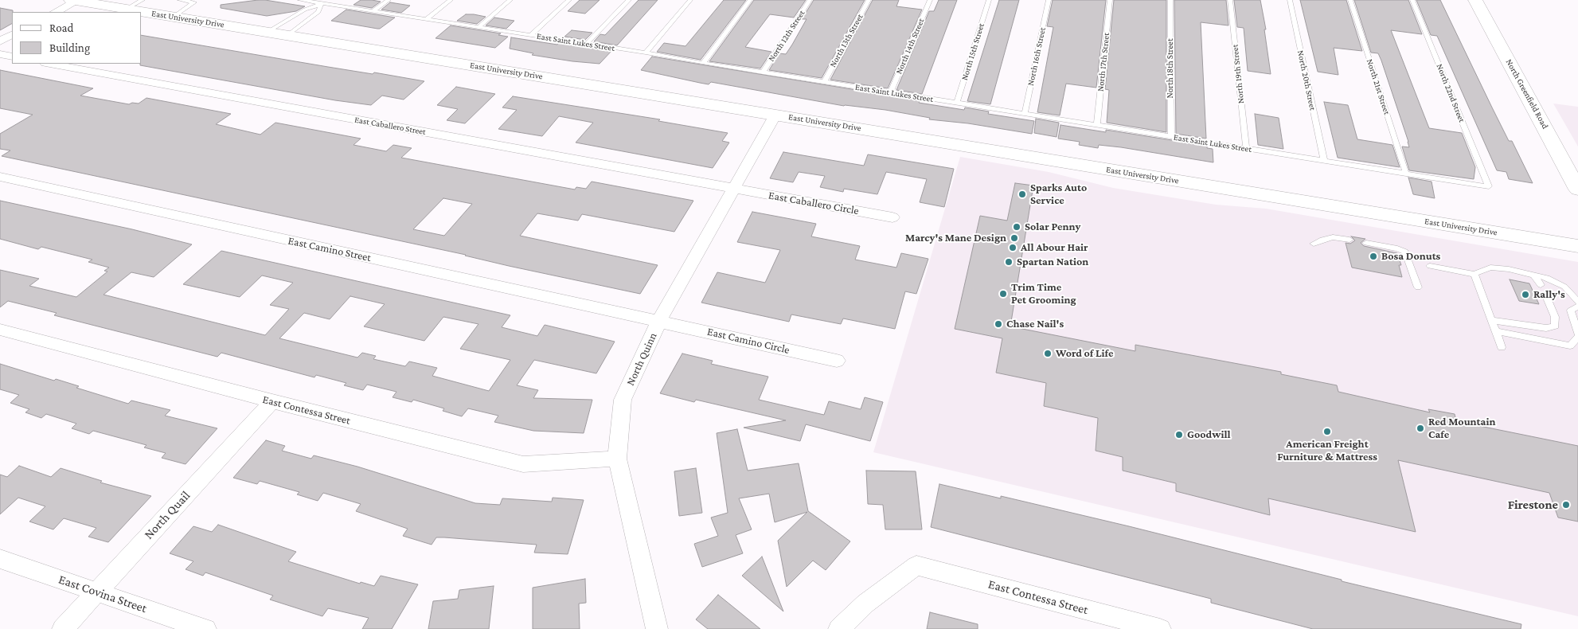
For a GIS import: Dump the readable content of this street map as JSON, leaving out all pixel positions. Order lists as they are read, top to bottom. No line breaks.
{"streets":{"main road":["East University Drive","North Greenfield Road"],"street":["East Caballero Street","East Caballero Circle","East Camino Street","East Camino Circle","North Quinn","East Contessa Street","North Quail","East Covina Street"],"lane":["North 12th Street","North 13th Street","East Saint Lukes Street","North 14th Street","North 15th Street","North 16th Street","North 17th Street","North 18th Street","North 19th Street","North 20th Street","North 21st Street","North 22nd Street"]},"crossings":[["East University Drive","North Quinn"],["North 12th Street","East Saint Lukes Street"],["North 13th Street","East Saint Lukes Street"],["East Saint Lukes Street","North 14th Street"],["East Saint Lukes Street","North 15th Street"],["East Saint Lukes Street","North 16th Street"],["East Saint Lukes Street","North 17th Street"],["East Saint Lukes Street","North 18th Street"],["East Saint Lukes Street","North 19th Street"],["East Saint Lukes Street","North 20th Street"],["East Saint Lukes Street","North 21st Street"],["East Saint Lukes Street","North 22nd Street"],["East Caballero Street","East Caballero Circle"],["East Caballero Street","North Quinn"],["East Caballero Circle","North Quinn"],["East Camino Street","East Camino Circle"],["East Camino Street","North Quinn"],["East Camino Circle","North Quinn"],["North Quinn","East Contessa Street"],["East Contessa Street","North Quail"],["North Quail","East Covina Street"]],"places":["Sparks Auto Service","Solar Penny","Marcy's Mane Design","All Abour Hair","Bosa Donuts","Spartan Nation","Trim Time Pet Grooming","Rally's","Chase Nail's","Word of Life","Red Mountain Cafe","American Freight Furniture & Mattress","Goodwill","Firestone"],"legend":["Road","Building"]}
